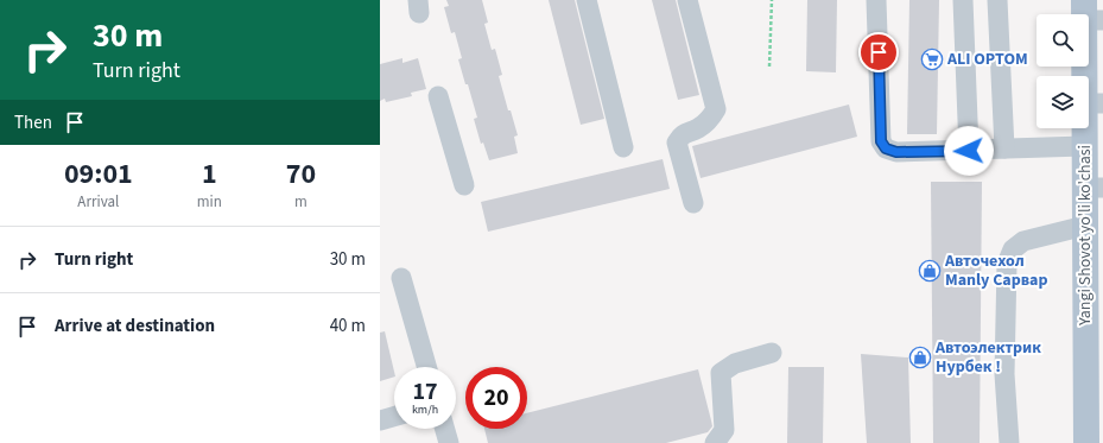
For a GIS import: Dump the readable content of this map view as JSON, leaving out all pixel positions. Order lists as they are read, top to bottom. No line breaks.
{"streets":{"main road":["Yangi Shovot yo'li ko'chasi"]},"places":{"supermarket":["ALI OPTOM"],"shop":["Авточехол Manly Сарвар","Автоэлектрик Нурбек !"]},"page":{"turn":["30 m","Turn right"],"then":"Then","eta":["09:01","Arrival","1","min","70","m"],"list":[{"name":"Turn right","value":"30 m"},{"name":"Arrive at destination","value":"40 m"}],"speed":"17 km/h","limit":"20"}}
